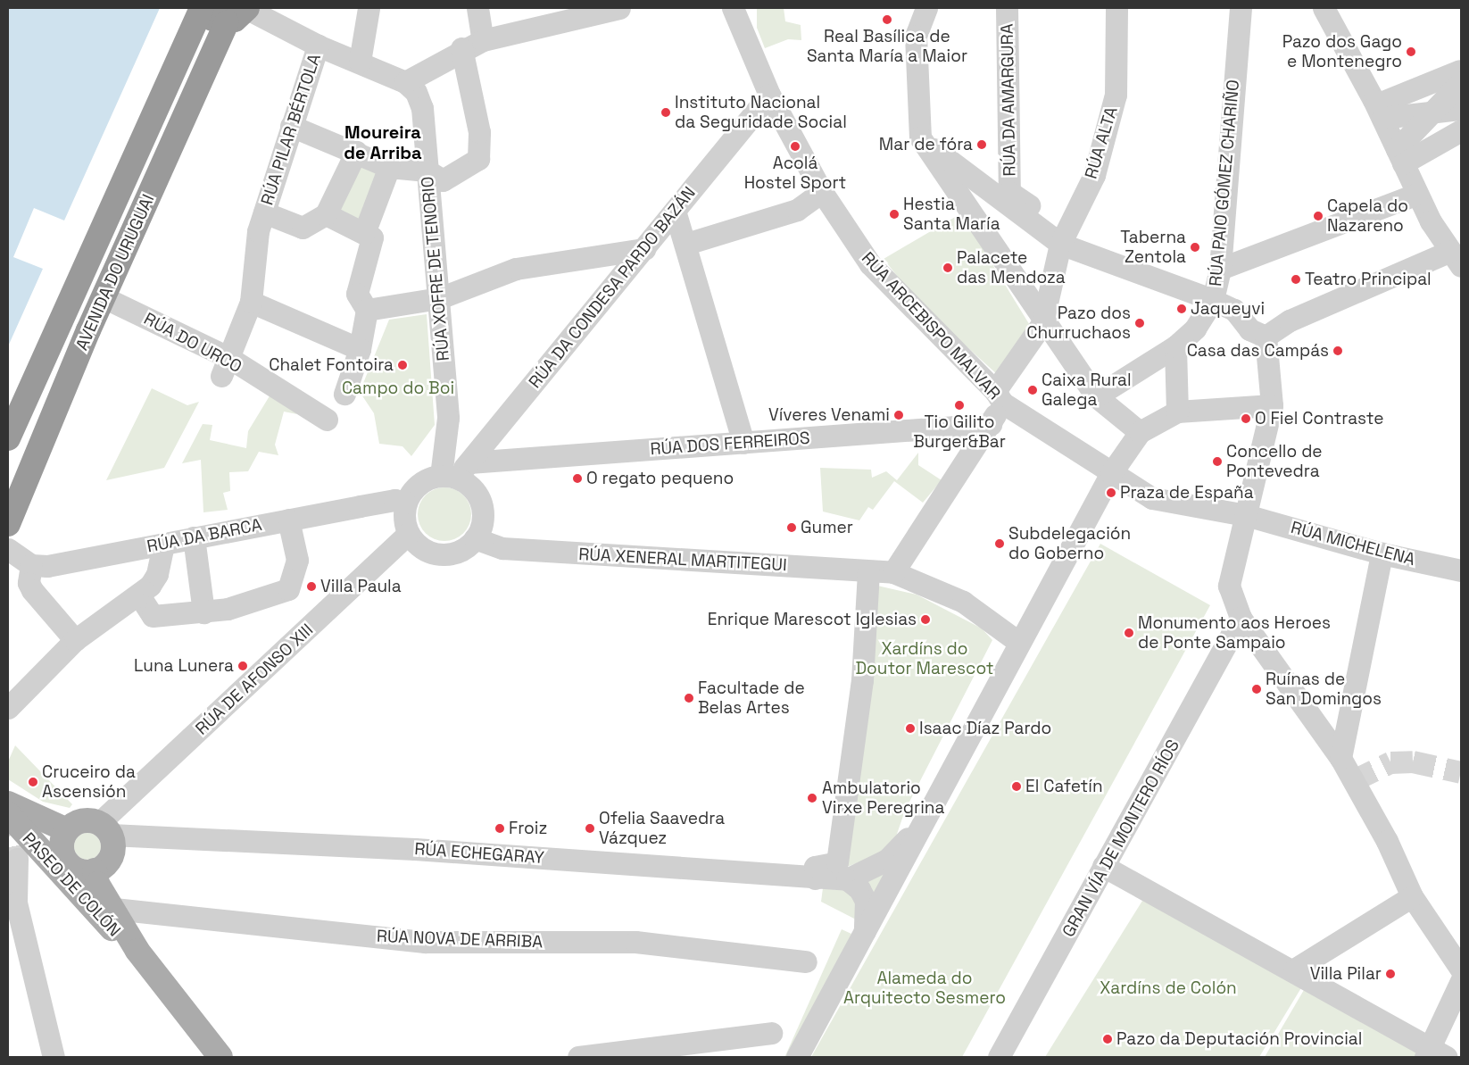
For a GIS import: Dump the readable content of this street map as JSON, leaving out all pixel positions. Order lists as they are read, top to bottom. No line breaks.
{"streets":{"highway":["AVENIDA DO URUGUAI"],"main road":["PASEO DE COLÓN"],"street":["RÚA DA AMARGURA","RÚA PILAR BÉRTOLA","RÚA ALTA","RÚA PAIO GÓMEZ CHARIÑO","RÚA XOFRE DE TENORIO","RÚA DA CONDESA PARDO BAZÁN","RÚA ARCEBISPO MALVAR","RÚA DO URCO","RÚA DOS FERREIROS","RÚA DA BARCA","RÚA MICHELENA","RÚA XENERAL MARTITEGUI","RÚA DE AFONSO XIII","GRAN VÍA DE MONTERO RÍOS","RÚA ECHEGARAY","RÚA NOVA DE ARRIBA"]},"crossings":[["RÚA DA AMARGURA","RÚA ALTA"],["RÚA PILAR BÉRTOLA","RÚA XOFRE DE TENORIO"],["RÚA PILAR BÉRTOLA","RÚA DO URCO"],["RÚA XOFRE DE TENORIO","RÚA DA CONDESA PARDO BAZÁN"],["RÚA XOFRE DE TENORIO","RÚA DA BARCA"],["RÚA XOFRE DE TENORIO","RÚA XENERAL MARTITEGUI"],["RÚA XOFRE DE TENORIO","RÚA DE AFONSO XIII"],["AVENIDA DO URUGUAI","RÚA DO URCO"],["RÚA DA CONDESA PARDO BAZÁN","RÚA ARCEBISPO MALVAR"],["RÚA DA CONDESA PARDO BAZÁN","RÚA DOS FERREIROS"],["RÚA DA CONDESA PARDO BAZÁN","RÚA DA BARCA"],["RÚA DA CONDESA PARDO BAZÁN","RÚA XENERAL MARTITEGUI"],["RÚA DA CONDESA PARDO BAZÁN","RÚA DE AFONSO XIII"],["RÚA ARCEBISPO MALVAR","RÚA MICHELENA"],["RÚA DA BARCA","RÚA XENERAL MARTITEGUI"],["RÚA DA BARCA","RÚA DE AFONSO XIII"],["RÚA XENERAL MARTITEGUI","RÚA DE AFONSO XIII"],["RÚA DE AFONSO XIII","RÚA ECHEGARAY"],["RÚA DE AFONSO XIII","PASEO DE COLÓN"],["RÚA ECHEGARAY","PASEO DE COLÓN"],["PASEO DE COLÓN","RÚA NOVA DE ARRIBA"]],"districts":["Moureira de Arriba"],"parks":["Campo do Boi","Xardíns do Doutor Marescot","Alameda do Arquitecto Sesmero","Xardíns de Colón"],"places":["Real Basílica de Santa María a Maior","Pazo dos Gago e Montenegro","Instituto Nacional da Seguridade Social","Mar de fóra","Acolá Hostel Sport","Hestia Santa María","Capela do Nazareno","Taberna Zentola","Palacete das Mendoza","Teatro Principal","Jaqueyvi","Pazo dos Churruchaos","Casa das Campás","Chalet Fontoira","Caixa Rural Galega","Tio Gilito Burger&Bar","Víveres Venami","O Fiel Contraste","Concello de Pontevedra","O regato pequeno","Praza de España","Gumer","Subdelegación do Goberno","Villa Paula","Enrique Marescot Iglesias","Monumento aos Heroes de Ponte Sampaio","Luna Lunera","Ruínas de San Domingos","Facultade de Belas Artes","Isaac Díaz Pardo","Cruceiro da Ascensión","El Cafetín","Ambulatorio Virxe Peregrina","Froiz","Ofelia Saavedra Vázquez","Villa Pilar","Pazo da Deputación Provincial"]}
